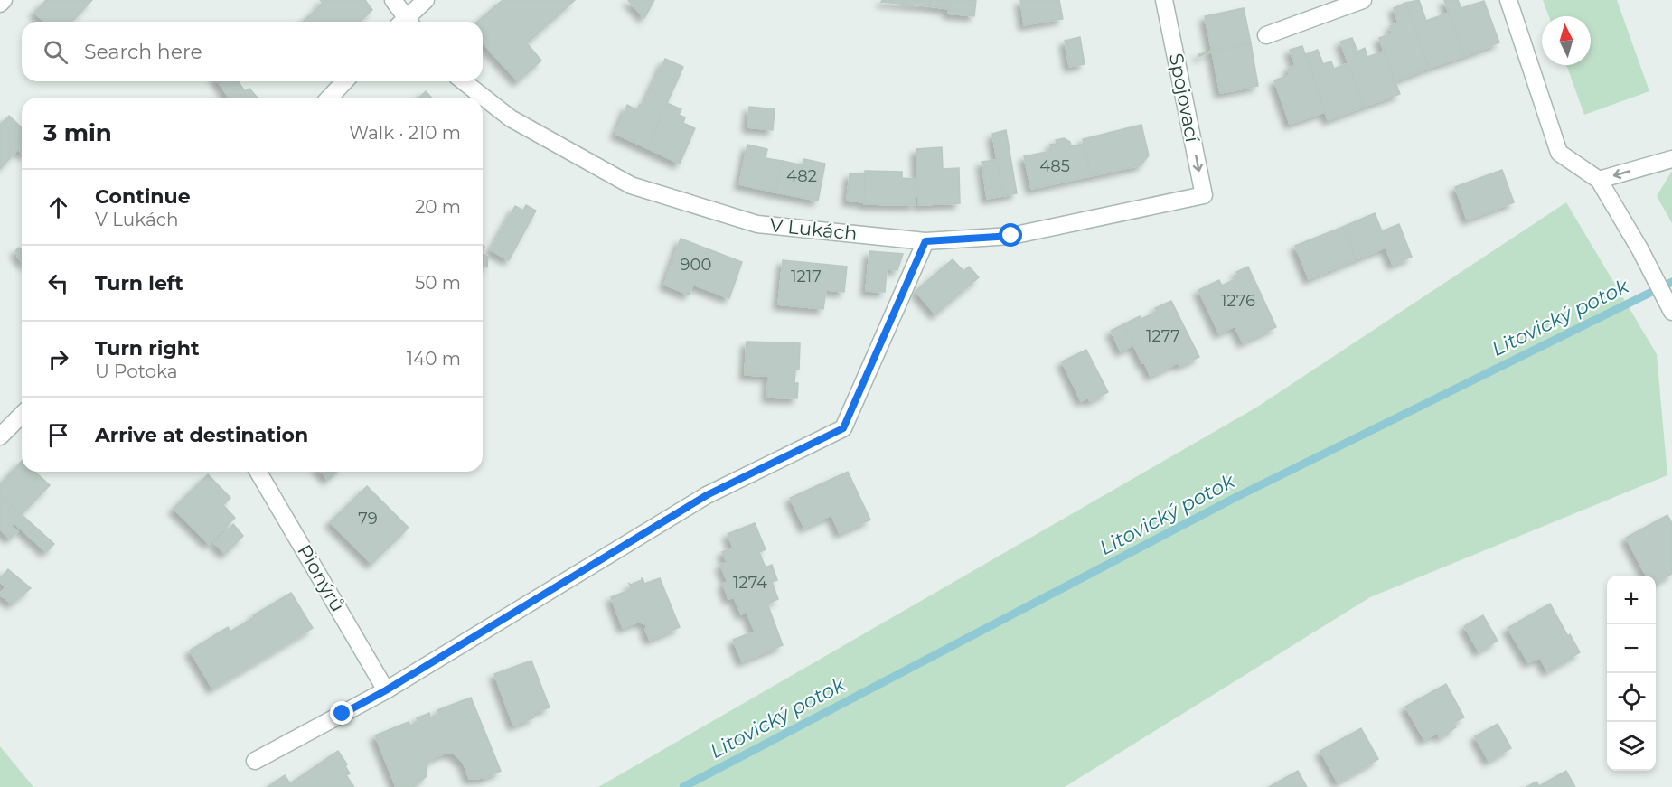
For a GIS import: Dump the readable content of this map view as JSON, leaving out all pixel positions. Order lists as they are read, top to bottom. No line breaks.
{"streets":{"street":["Spojovací","V Lukách","Pionýrů"]},"crossings":[["Spojovací","V Lukách"]],"one_way":["Spojovací"],"water":["Litovický potok"],"house_numbers":["485","482","900","1217","1276","1277","79","1274"],"north":"top","page":{"search":"Search here","heading":["3 min","Walk · 210 m"],"list":[["Continue","V Lukách","20 m"],["Turn left","50 m"],["Turn right","U Potoka","140 m"],"Arrive at destination"],"map_buttons":["+","−"]}}
